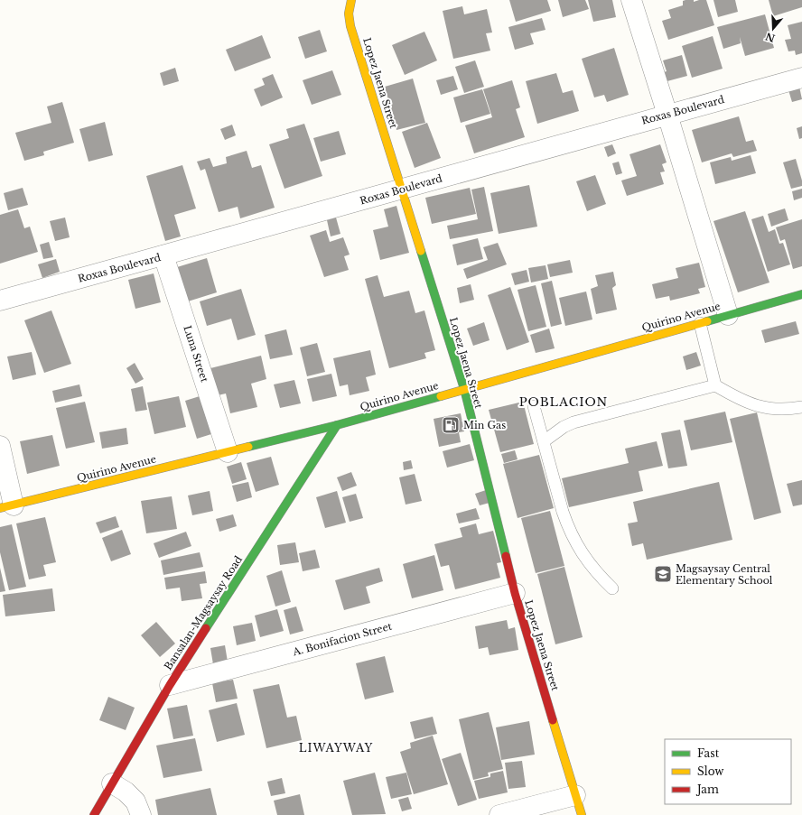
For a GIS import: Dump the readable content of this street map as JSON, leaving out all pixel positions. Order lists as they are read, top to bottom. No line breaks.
{"streets":{"street":["Lopez Jaena Street","Roxas Boulevard","Quirino Avenue","Luna Street","Bansalan-Magsaysay Road","A. Bonifacion Street"]},"crossings":[["Lopez Jaena Street","Roxas Boulevard"],["Lopez Jaena Street","Quirino Avenue"],["Lopez Jaena Street","A. Bonifacion Street"],["Roxas Boulevard","Luna Street"],["Quirino Avenue","Luna Street"],["Quirino Avenue","Bansalan-Magsaysay Road"],["Bansalan-Magsaysay Road","A. Bonifacion Street"]],"districts":["POBLACION","LIWAYWAY"],"places":{"fuel station":["Min Gas"],"school or university":["Magsaysay Central Elementary School"]},"legend":["Fast","Slow","Jam"],"north":"bottom"}
